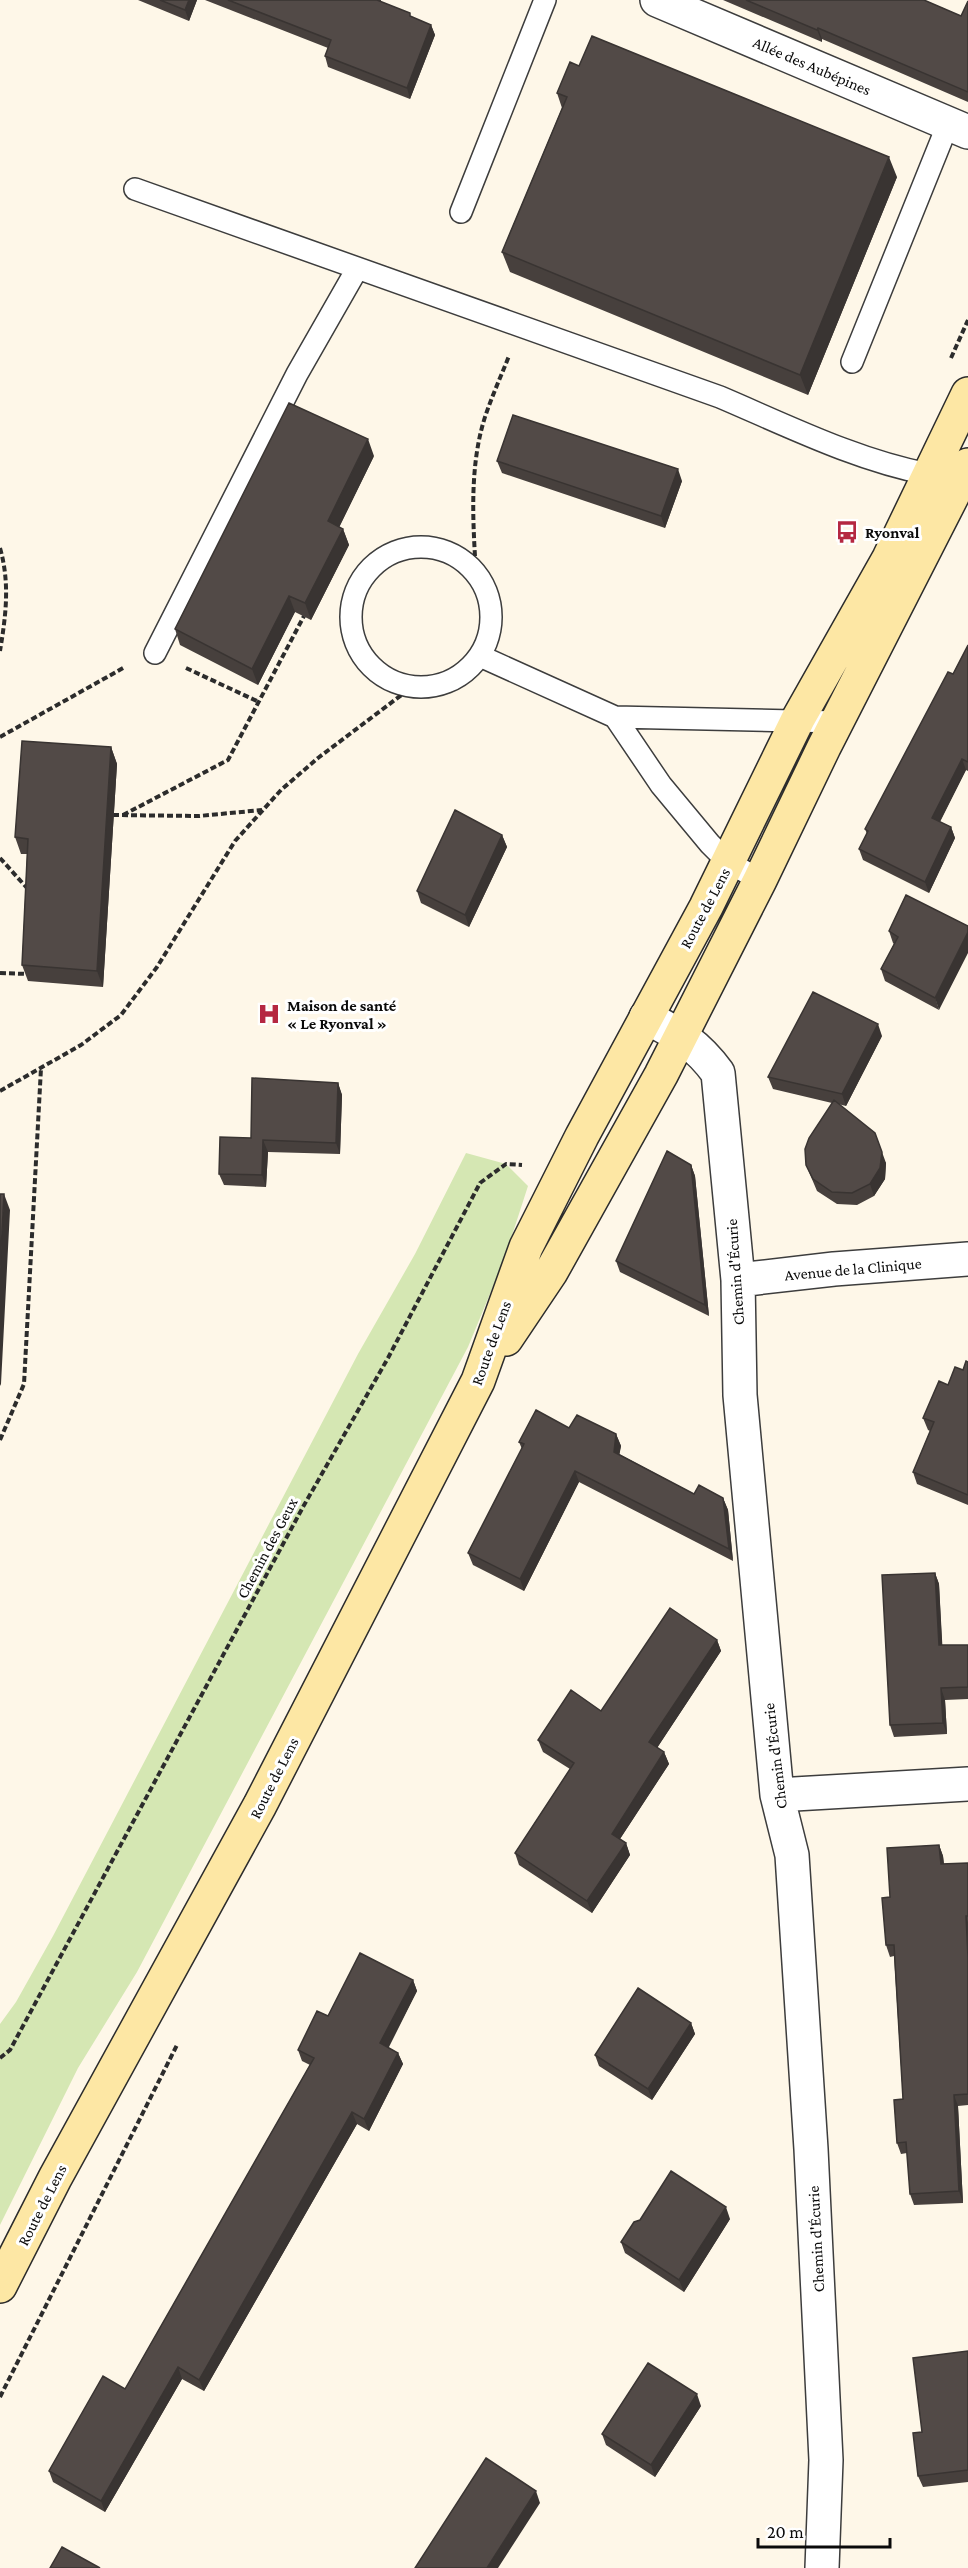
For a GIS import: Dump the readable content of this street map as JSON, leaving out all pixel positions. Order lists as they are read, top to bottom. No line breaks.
{"streets":{"main road":["Route de Lens"],"street":["Allée des Aubépines","Avenue de la Clinique","Chemin d'Écurie"],"path":["Chemin des Geux"]},"crossings":[["Route de Lens","Chemin d'Écurie"],["Route de Lens","Chemin des Geux"],["Avenue de la Clinique","Chemin d'Écurie"]],"places":{"bus stop":["Ryonval"],"hospital":["Maison de santé « Le Ryonval »"]},"scale_bar":"20 m"}
